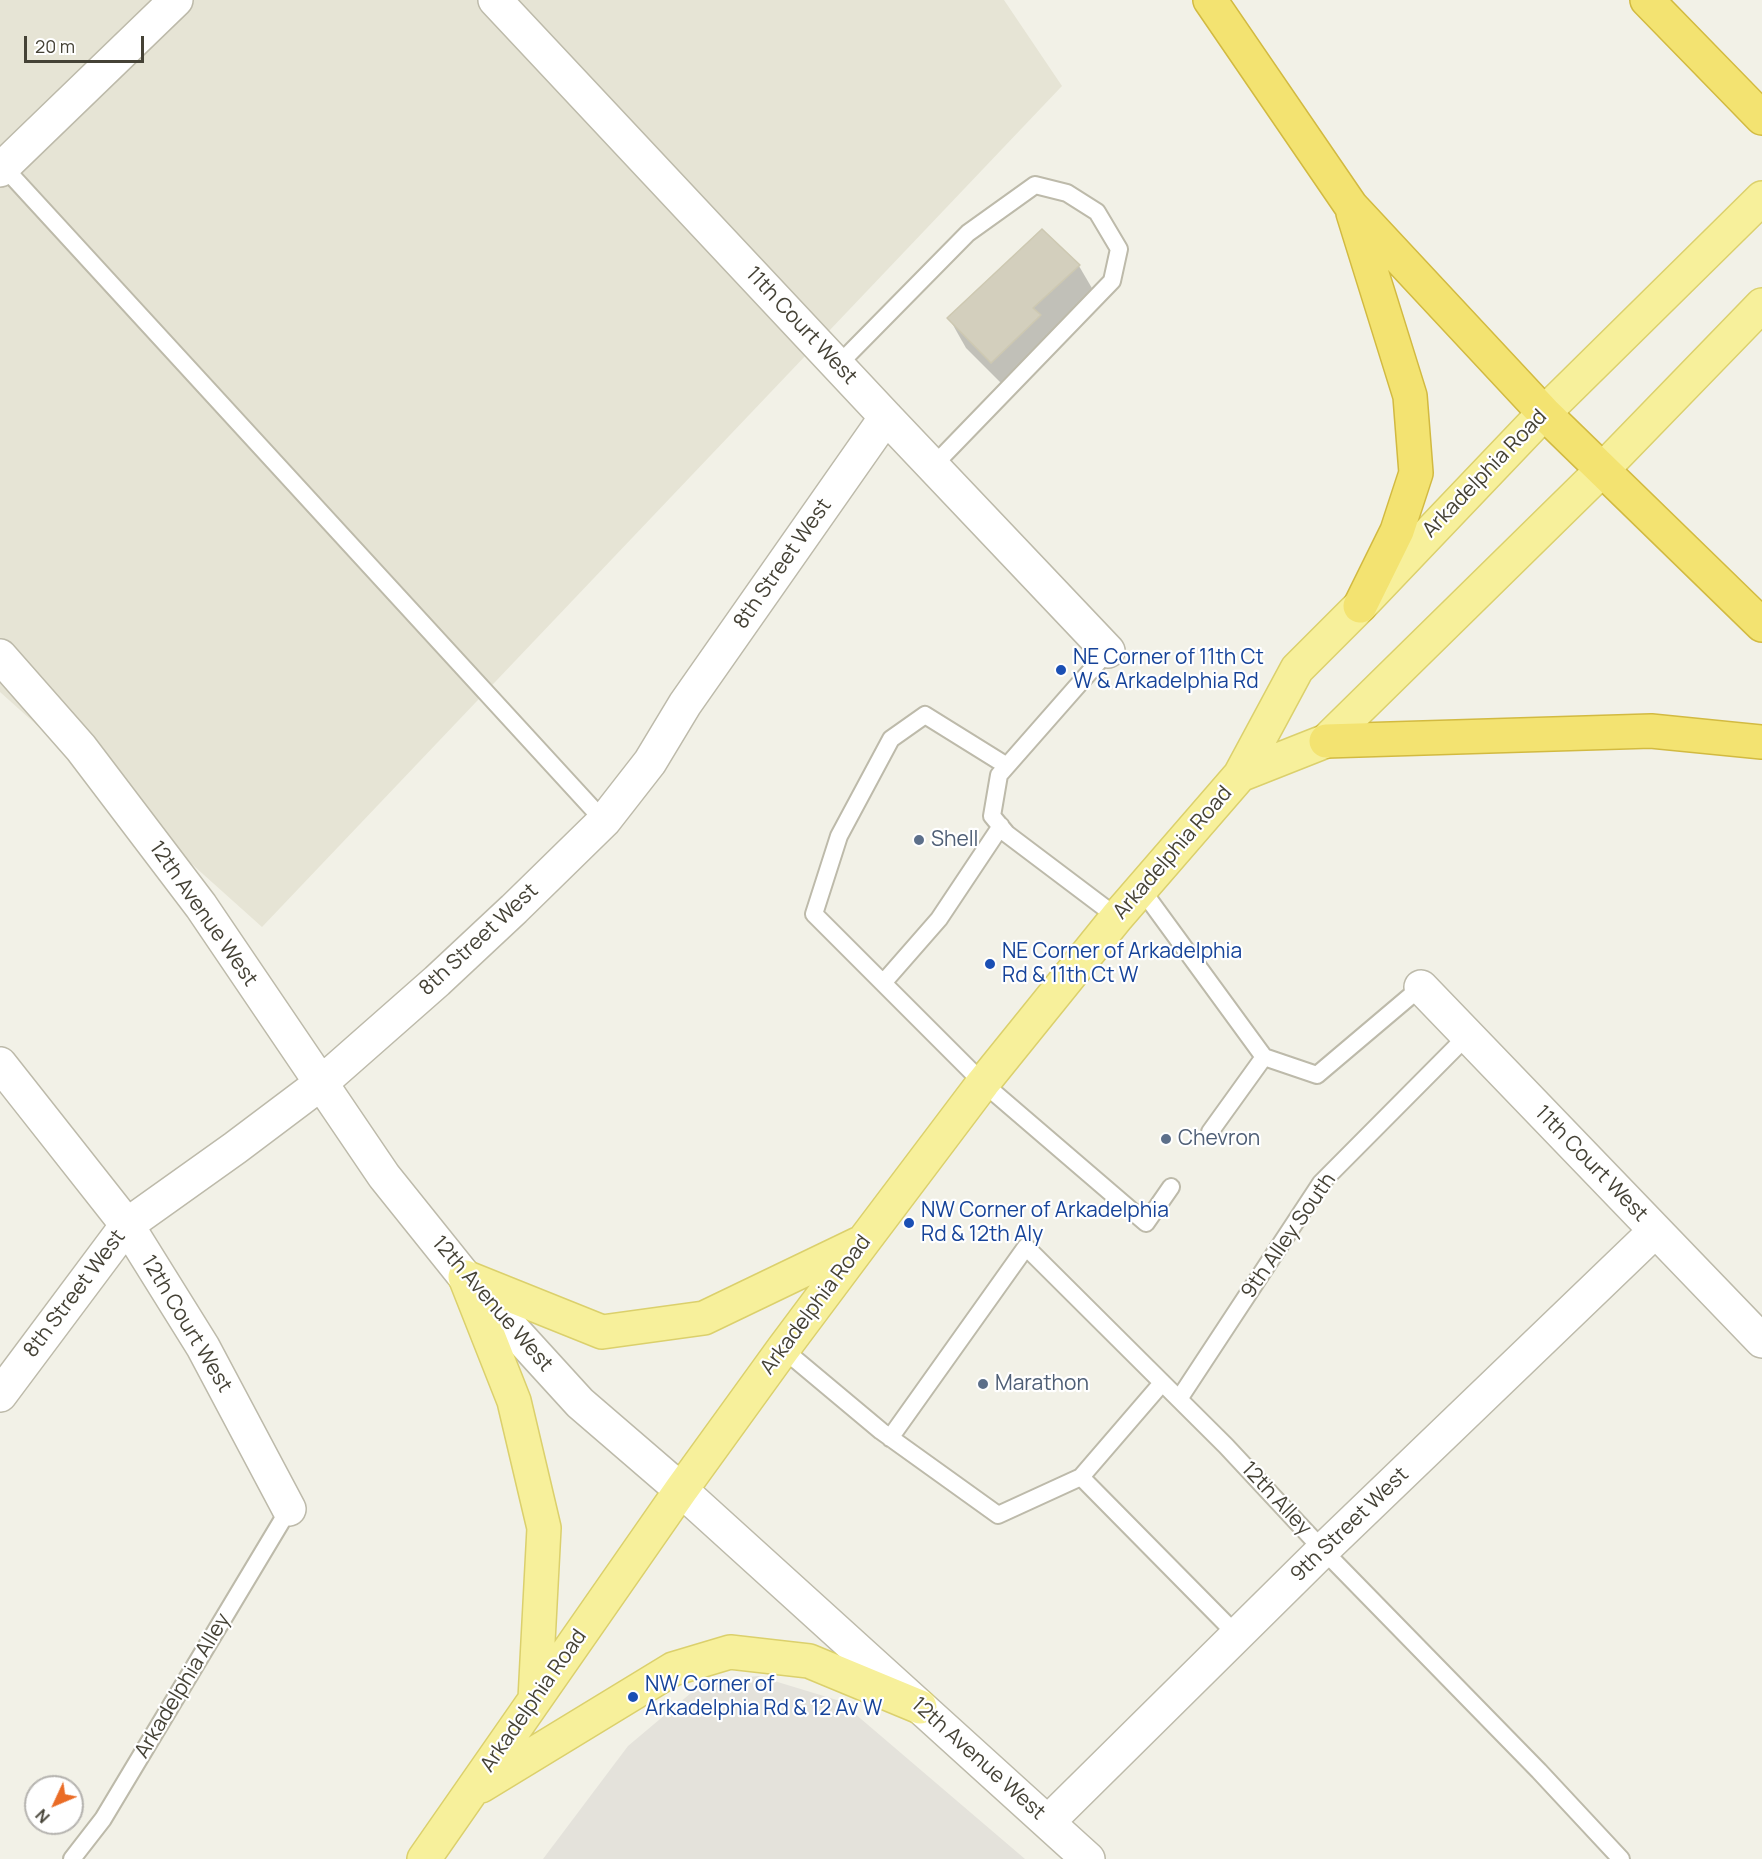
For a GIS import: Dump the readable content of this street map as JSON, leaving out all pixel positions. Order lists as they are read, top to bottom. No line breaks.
{"streets":{"main road":["Arkadelphia Road"],"street":["11th Court West","8th Street West","12th Avenue West","12th Court West","9th Street West"],"lane":["9th Alley South","12th Alley","Arkadelphia Alley"]},"crossings":[["11th Court West","8th Street West"],["11th Court West","9th Alley South"],["11th Court West","9th Street West"],["Arkadelphia Road","12th Avenue West"],["8th Street West","12th Avenue West"],["8th Street West","12th Court West"],["12th Avenue West","9th Street West"],["9th Alley South","12th Alley"],["12th Court West","Arkadelphia Alley"],["12th Alley","9th Street West"]],"places":["NE Corner of 11th Ct W & Arkadelphia Rd","Shell","NE Corner of Arkadelphia Rd & 11th Ct W","Chevron","NW Corner of Arkadelphia Rd & 12th Aly","Marathon","NW Corner of Arkadelphia Rd & 12 Av W"],"scale_bar":"20 m","north":"bottom left"}
